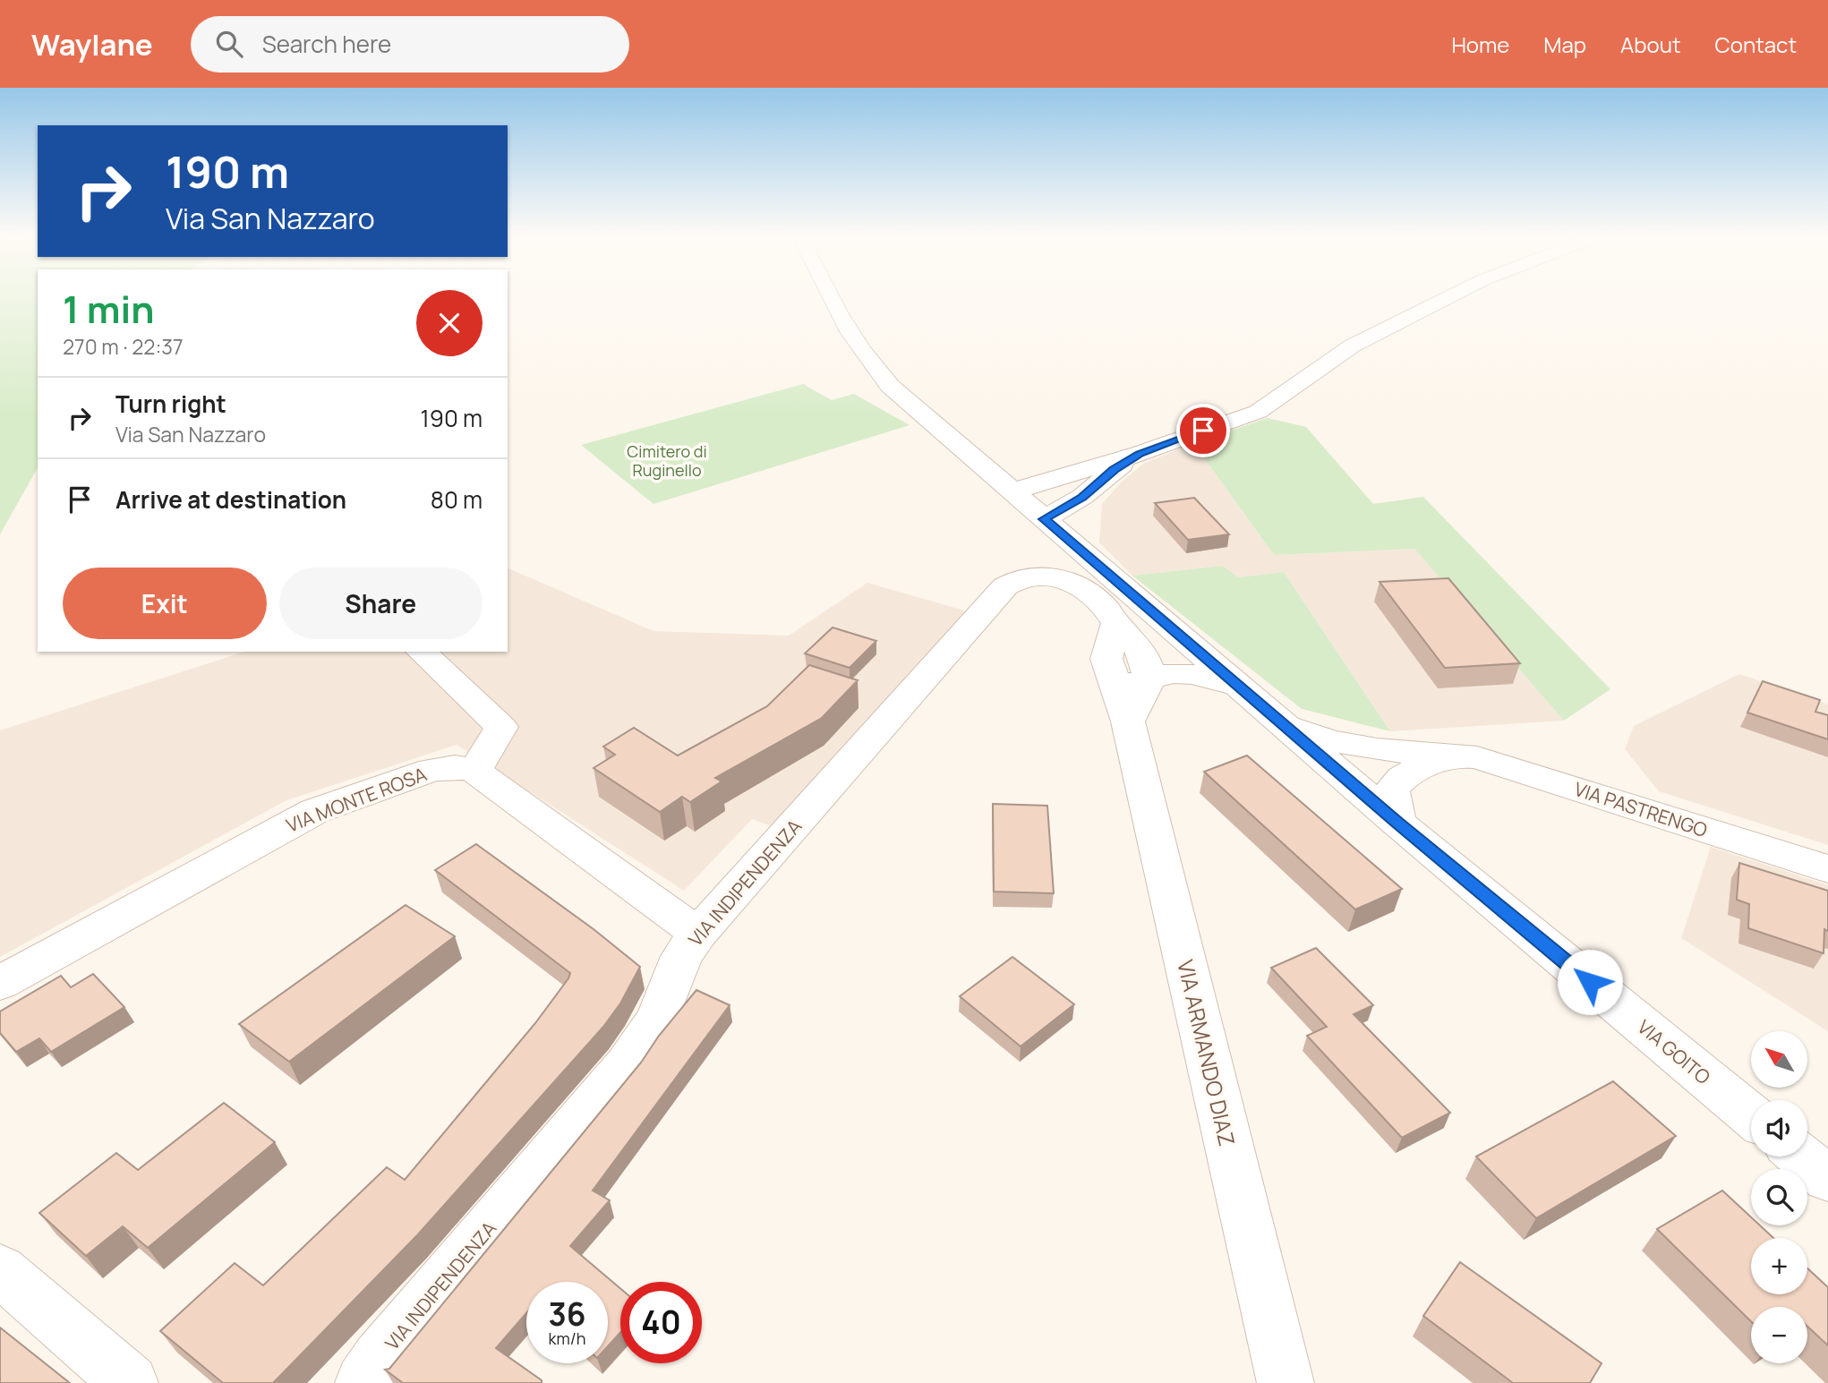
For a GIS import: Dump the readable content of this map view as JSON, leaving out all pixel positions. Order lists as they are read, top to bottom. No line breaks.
{"streets":{"street":["VIA MONTE ROSA","VIA PASTRENGO","VIA INDIPENDENZA","VIA GOITO","VIA ARMANDO DIAZ"]},"crossings":[["VIA PASTRENGO","VIA GOITO"],["VIA INDIPENDENZA","VIA ARMANDO DIAZ"]],"parks":["Cimitero di Ruginello"],"north":"top left","page":{"header":"Waylane","search":"Search here","nav":["Home","Map","About","Contact"],"turn":["190 m","Via San Nazzaro"],"heading":["1 min","270 m · 22:37"],"list":[{"name":"Turn right","note":"Via San Nazzaro","value":"190 m"},{"name":"Arrive at destination","value":"80 m"}],"buttons":["Exit","Share"],"map_buttons":["+","−"],"speed":"36 km/h","limit":"40"}}
